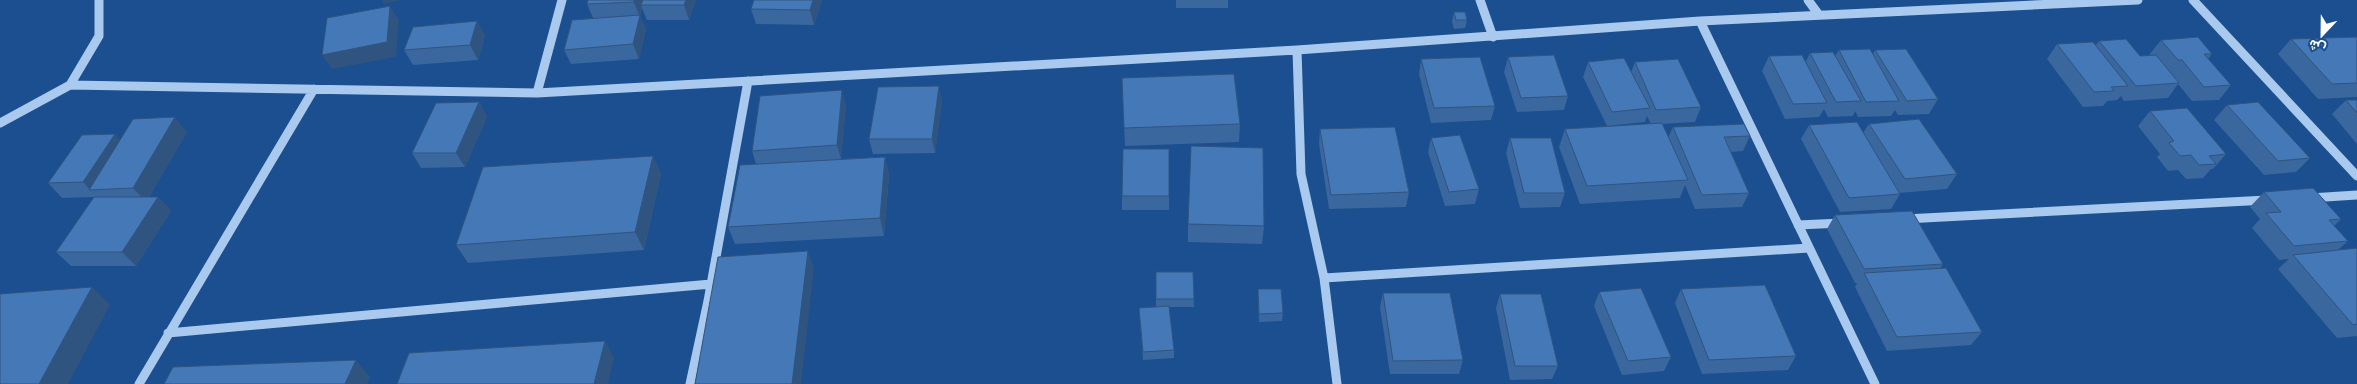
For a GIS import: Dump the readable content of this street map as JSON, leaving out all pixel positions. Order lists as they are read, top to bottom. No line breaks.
{"north":"bottom"}
